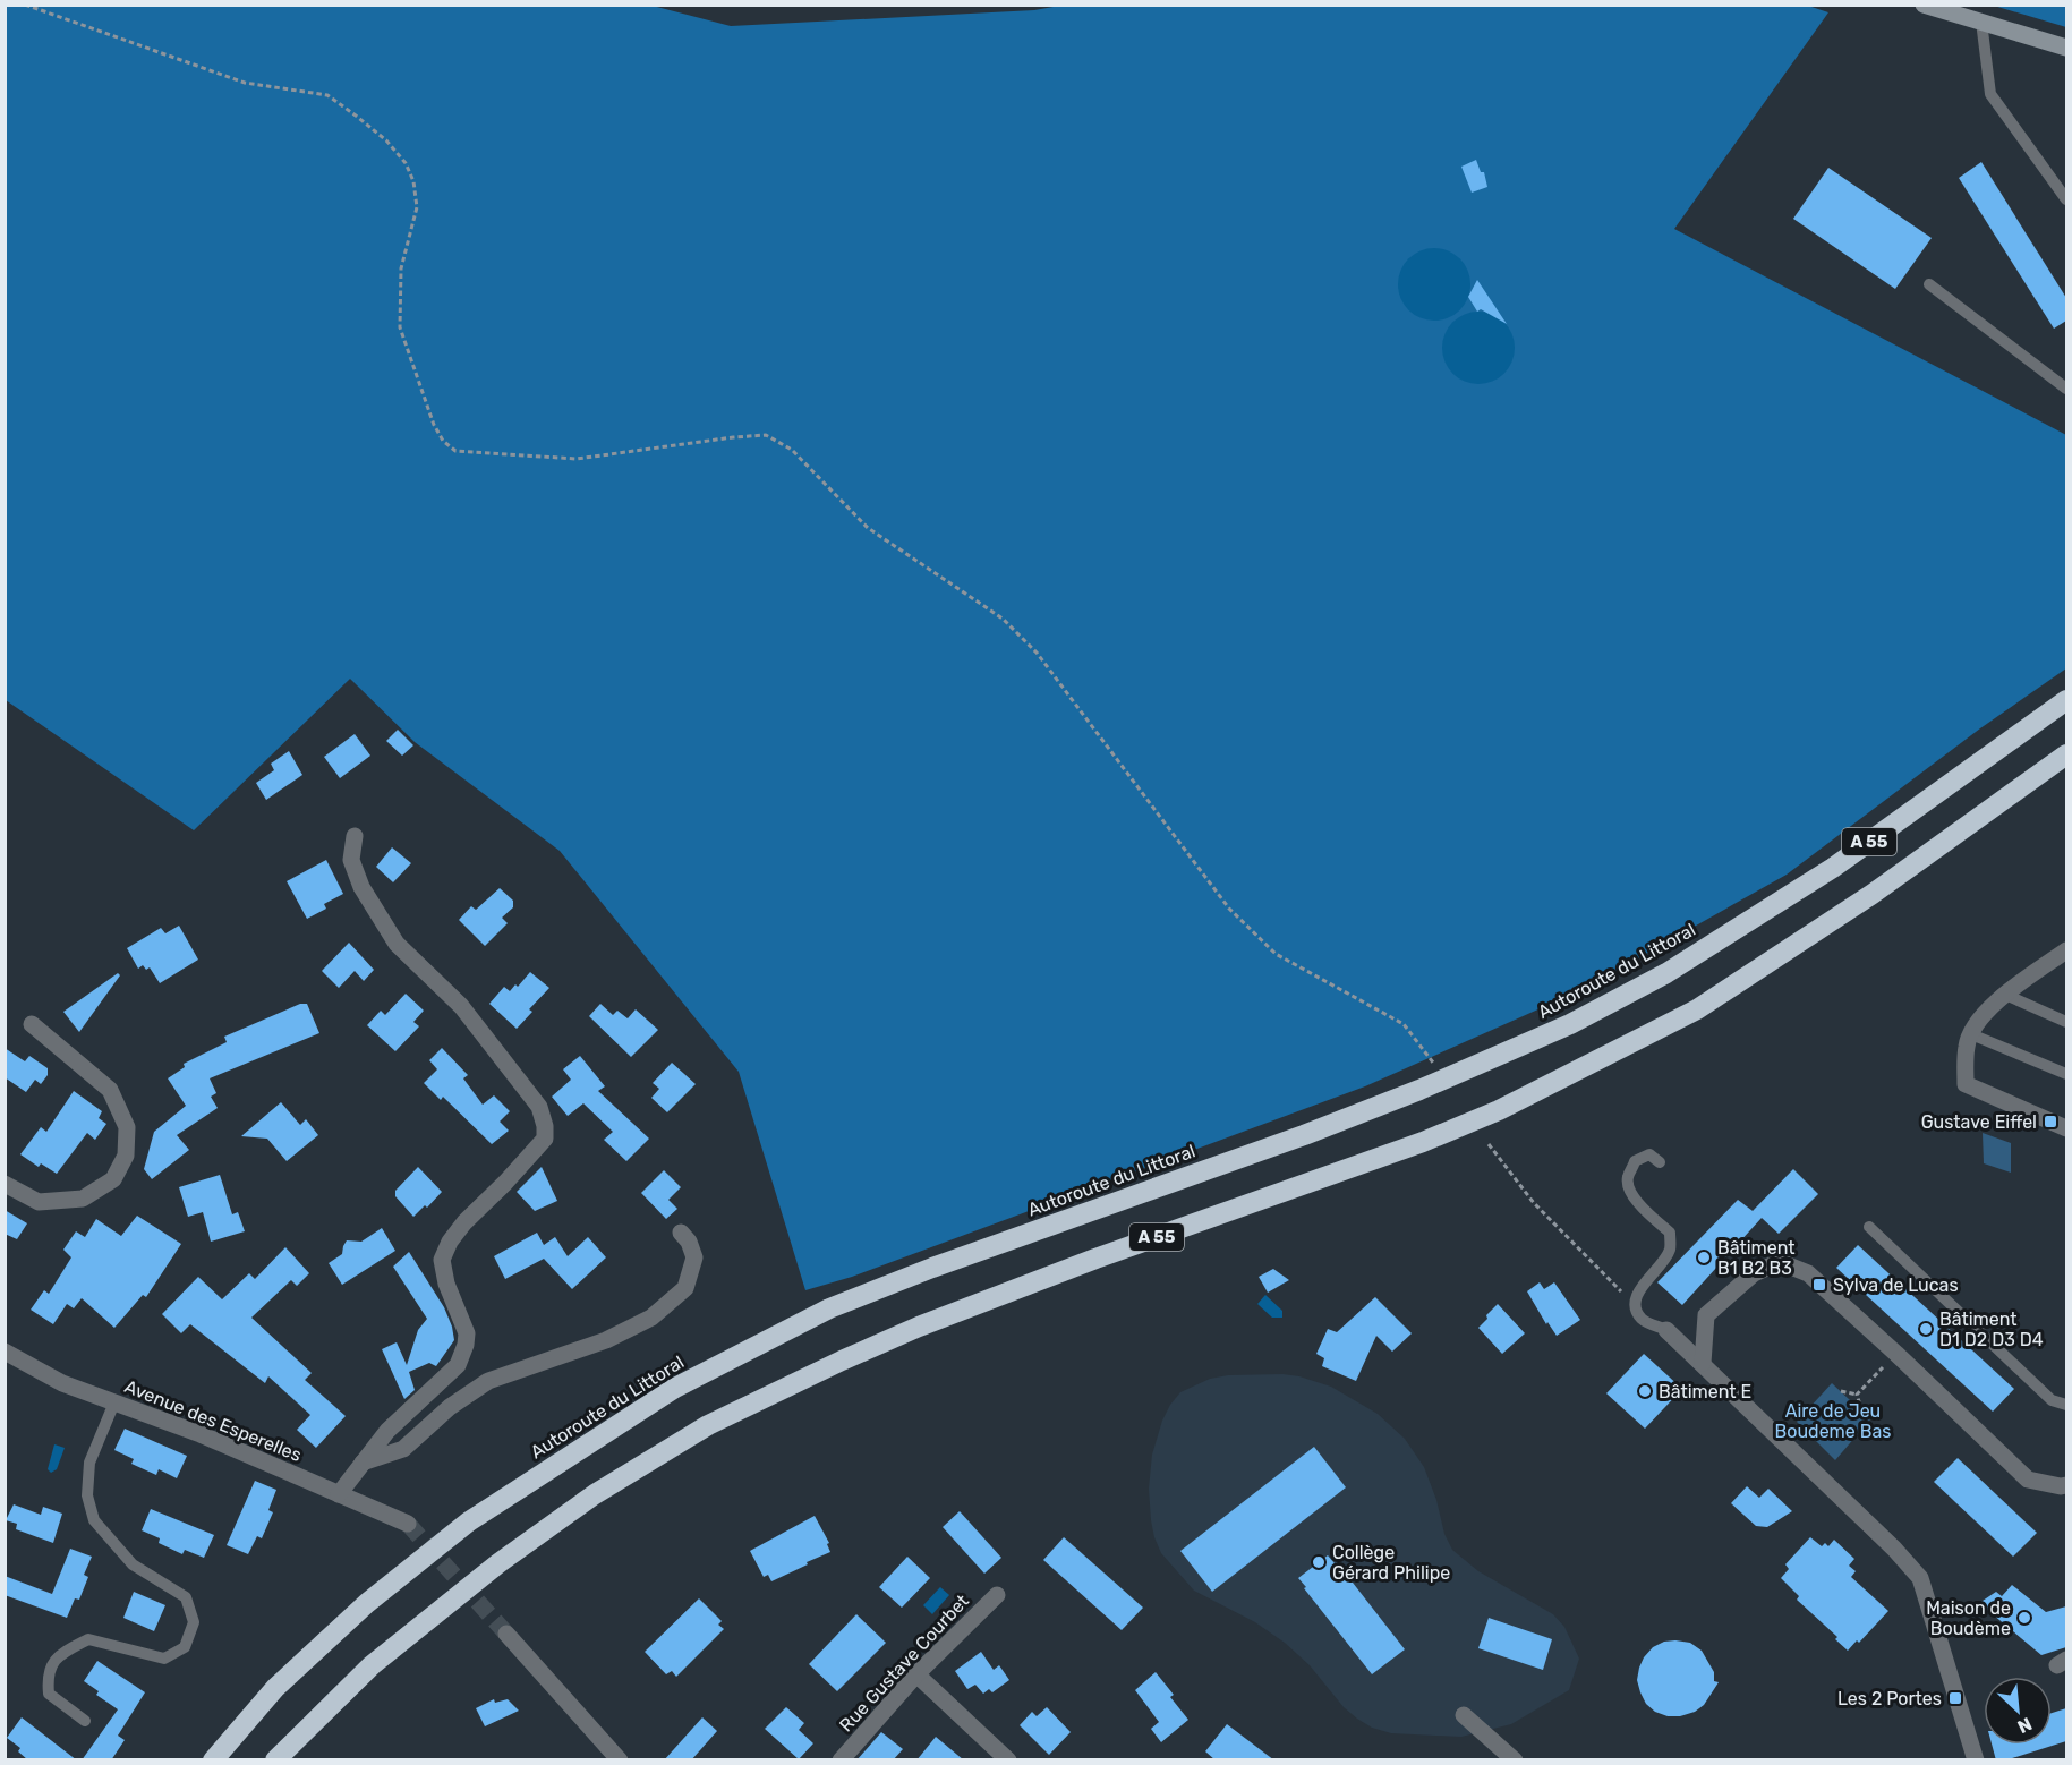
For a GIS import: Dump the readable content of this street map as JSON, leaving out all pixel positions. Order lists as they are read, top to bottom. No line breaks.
{"streets":{"highway":["A 55","Autoroute du Littoral"],"street":["Avenue des Esperelles","Rue Gustave Courbet"]},"parks":["Aire de Jeu Boudeme Bas"],"places":{"transit":["Gustave Eiffel","Sylva de Lucas","Les 2 Portes"],"other":["Bâtiment B1 B2 B3","Bâtiment D1 D2 D3 D4","Bâtiment E","Collège Gérard Philipe","Maison de Boudème"]},"north":"bottom right"}
